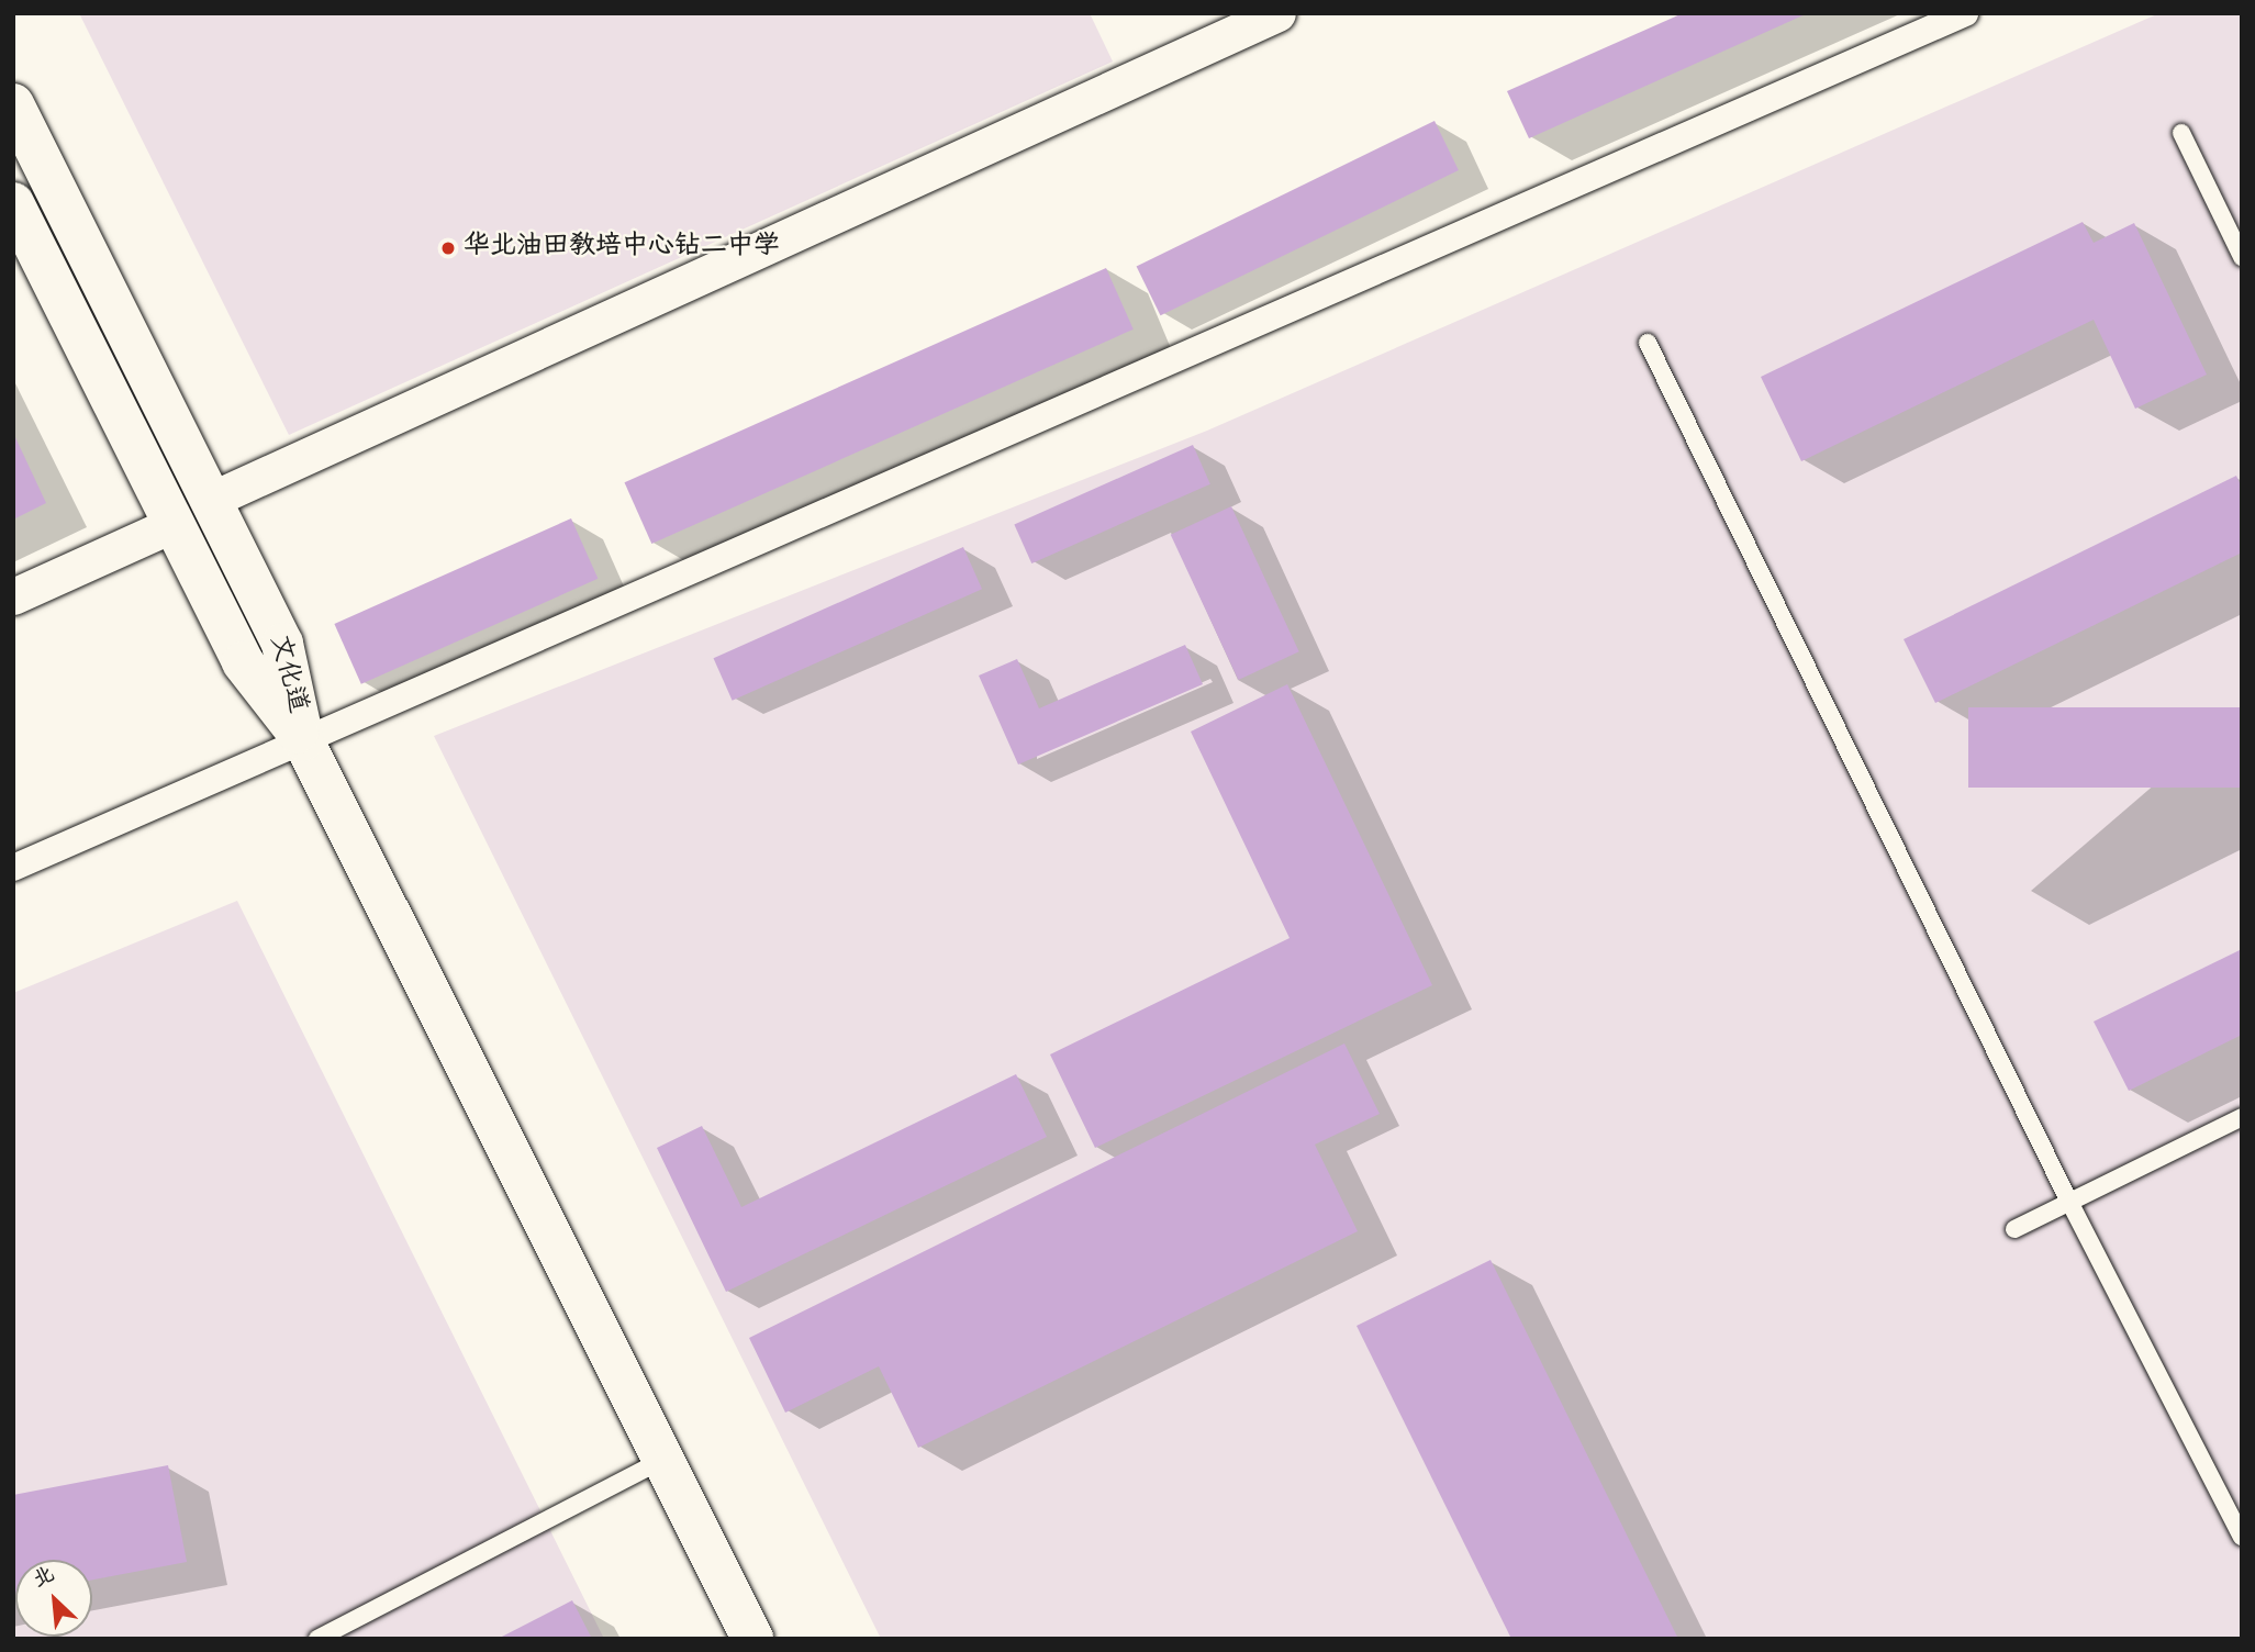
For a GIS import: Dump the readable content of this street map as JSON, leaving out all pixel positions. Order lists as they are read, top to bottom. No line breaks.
{"streets":{"main road":["文化道"]},"places":["华北油田教培中心钻二中学"],"north":"top left"}
